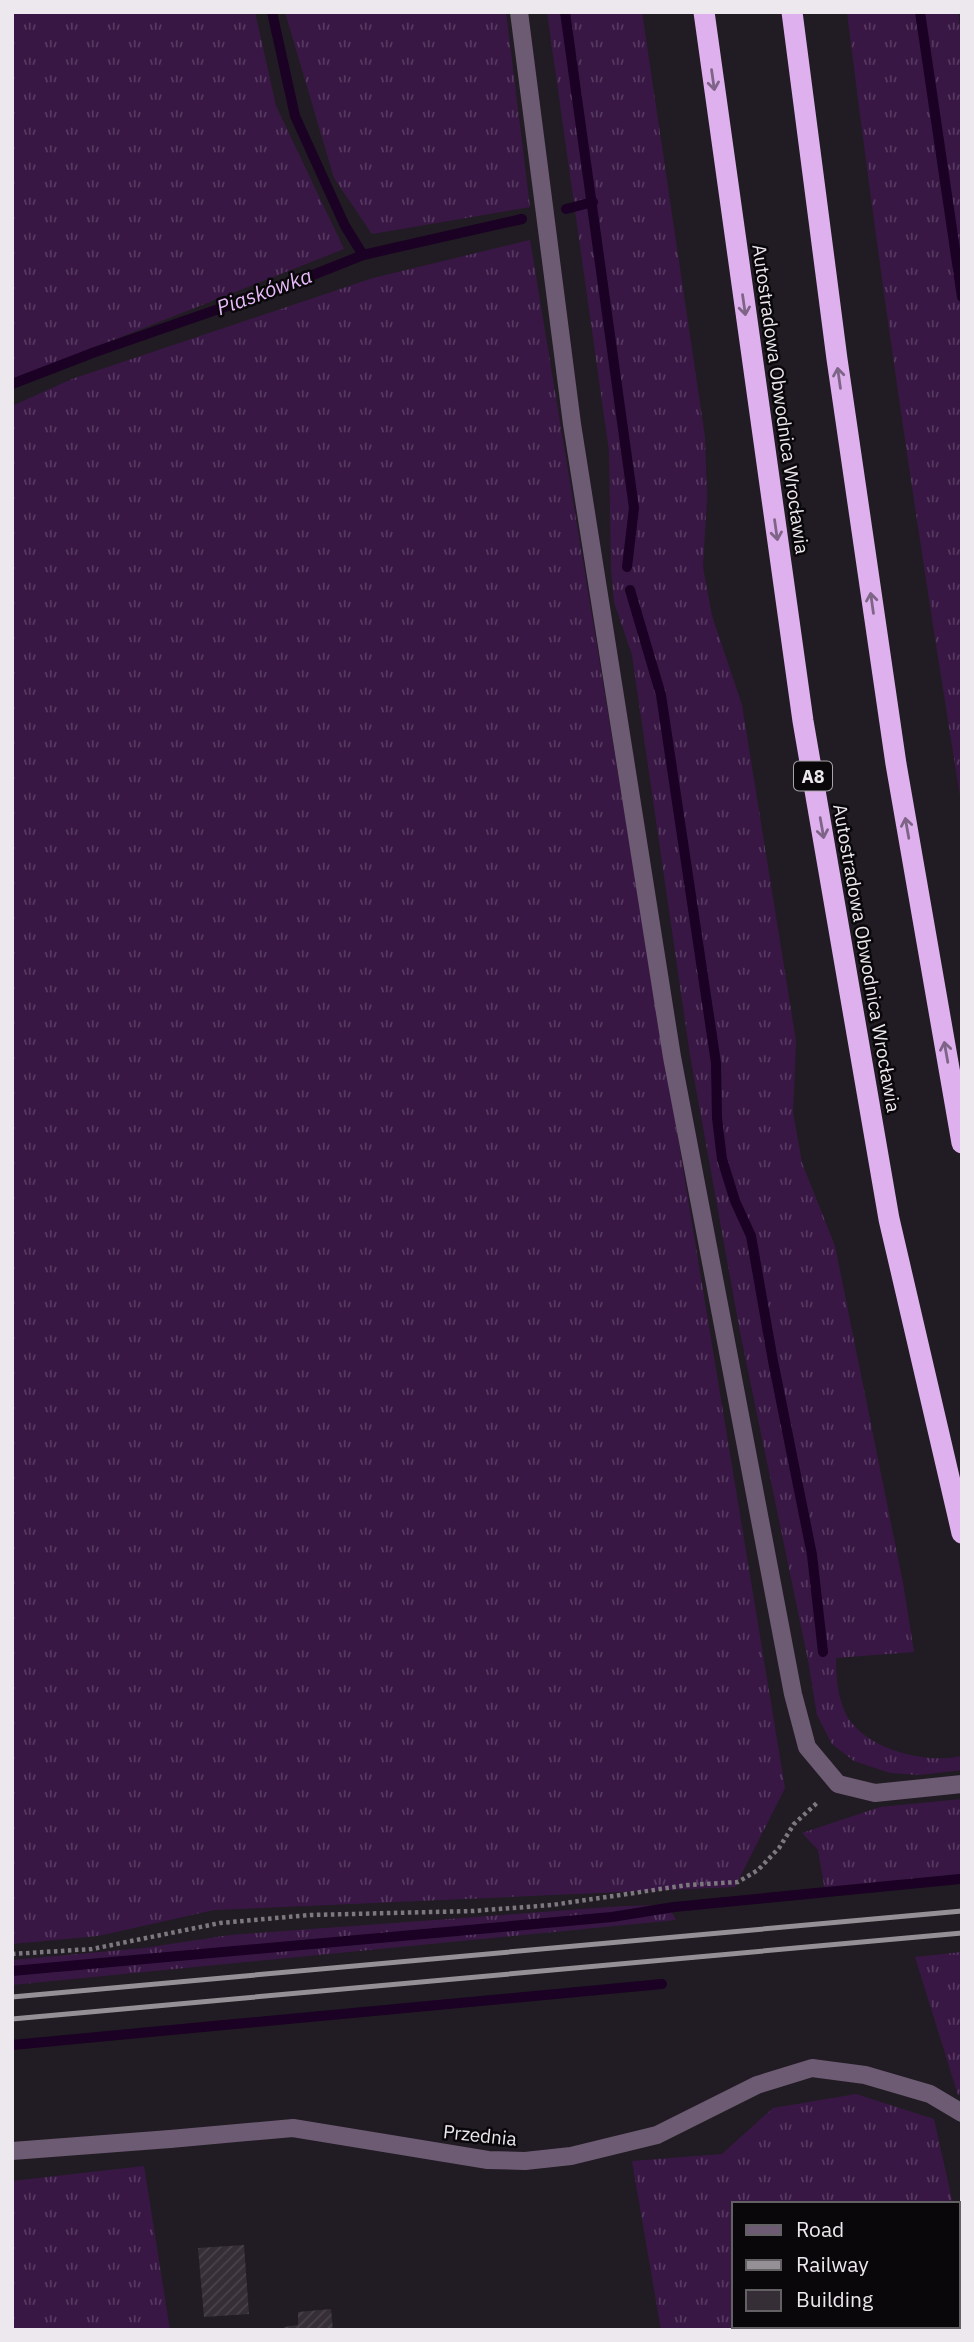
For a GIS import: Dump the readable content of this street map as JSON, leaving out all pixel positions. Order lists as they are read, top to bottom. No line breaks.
{"streets":{"highway":["Autostradowa Obwodnica Wrocławia","A8"],"street":["Przednia"]},"water":["Piaskówka"],"legend":["Road","Railway","Building"]}
